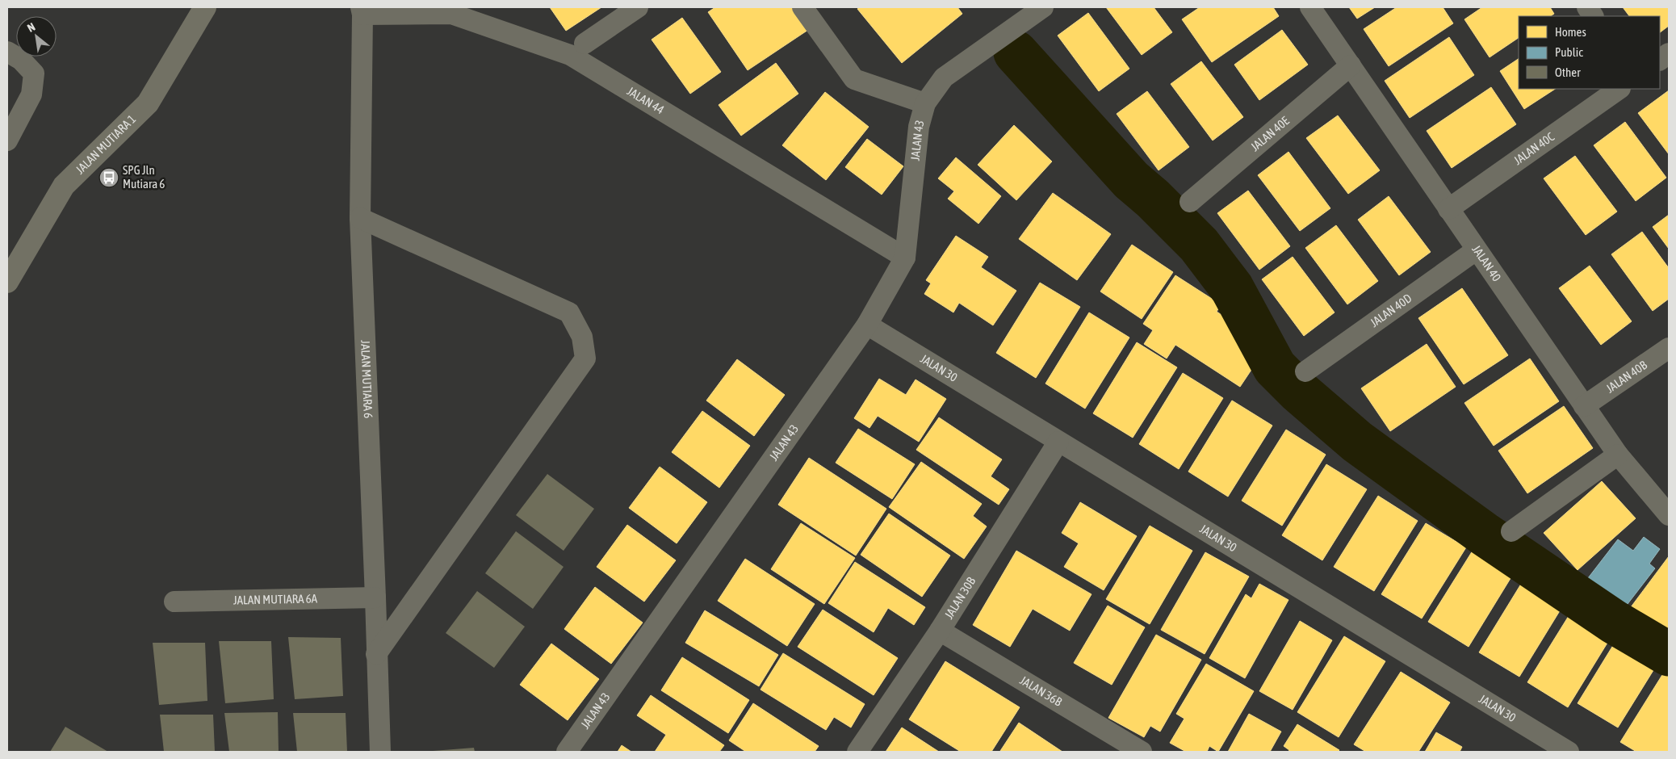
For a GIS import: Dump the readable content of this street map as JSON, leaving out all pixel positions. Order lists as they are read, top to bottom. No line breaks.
{"streets":{"street":["JALAN 44","JALAN 40E","JALAN 43","JALAN MUTIARA 1","JALAN 40C","JALAN 40","JALAN 40D","JALAN 30","JALAN 40B","JALAN MUTIARA 6","JALAN 30B","JALAN MUTIARA 6A","JALAN 36B"]},"crossings":[["JALAN 44","JALAN 43"],["JALAN 44","JALAN MUTIARA 6"],["JALAN 40E","JALAN 40"],["JALAN 43","JALAN 30"],["JALAN 40C","JALAN 40"],["JALAN 40","JALAN 40D"],["JALAN 40","JALAN 40B"],["JALAN 30","JALAN 30B"],["JALAN MUTIARA 6","JALAN MUTIARA 6A"],["JALAN 30B","JALAN 36B"]],"places":{"bus stop":["SPG Jln Mutiara 6"]},"legend":["Homes","Public","Other"],"north":"top left"}
